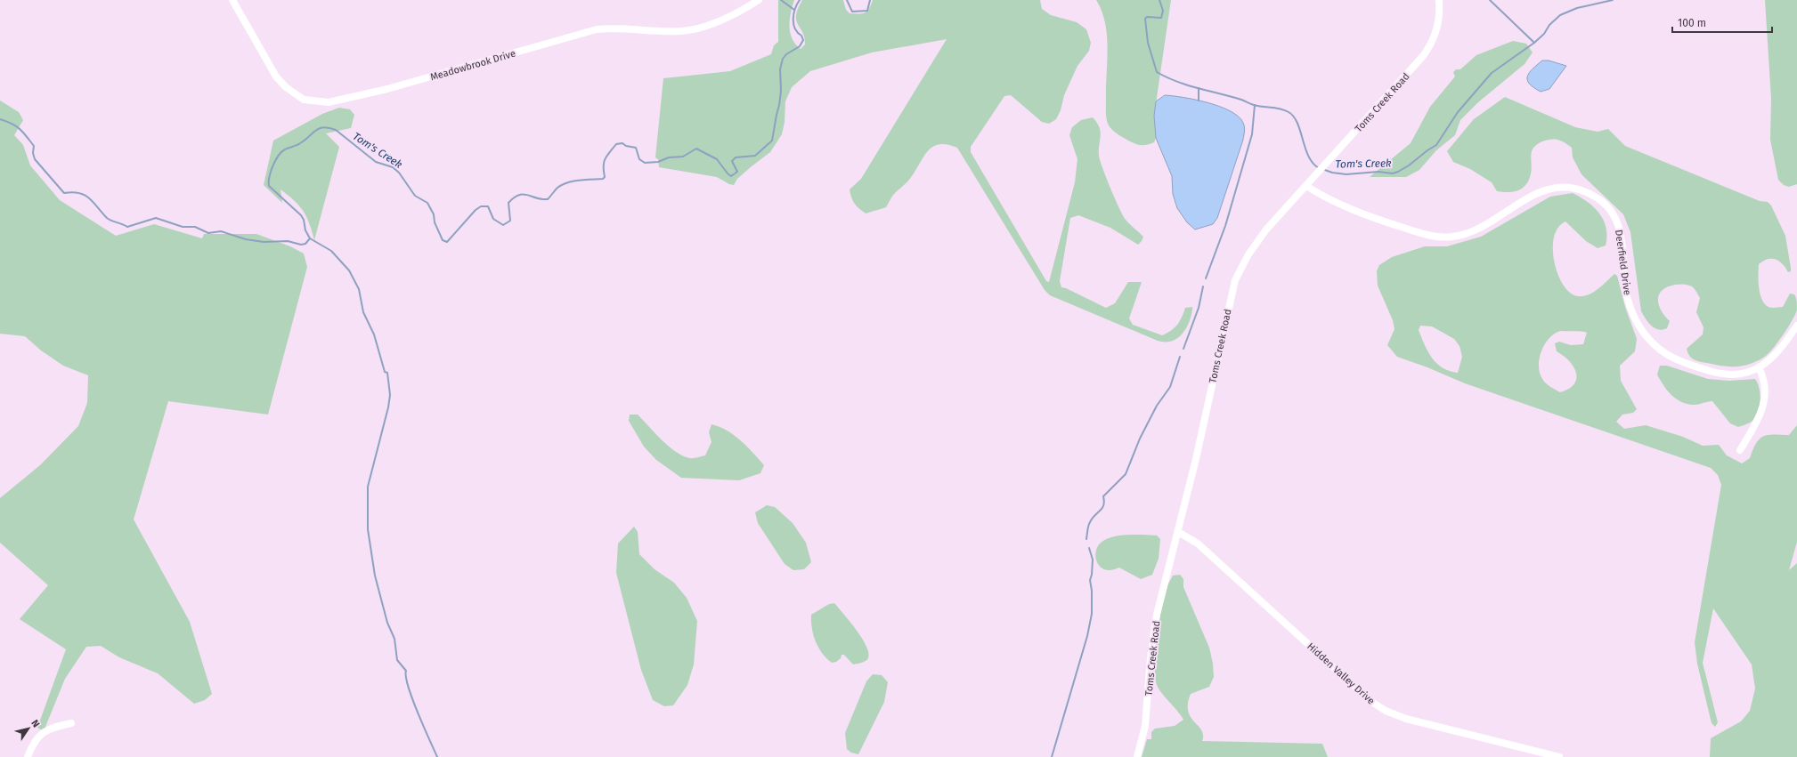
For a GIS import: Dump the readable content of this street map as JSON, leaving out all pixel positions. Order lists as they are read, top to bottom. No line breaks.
{"streets":{"street":["Meadowbrook Drive","Toms Creek Road","Deerfield Drive","Hidden Valley Drive"]},"crossings":[["Toms Creek Road","Deerfield Drive"],["Toms Creek Road","Hidden Valley Drive"]],"water":["Tom's Creek"],"scale_bar":"100 m","north":"top right"}
